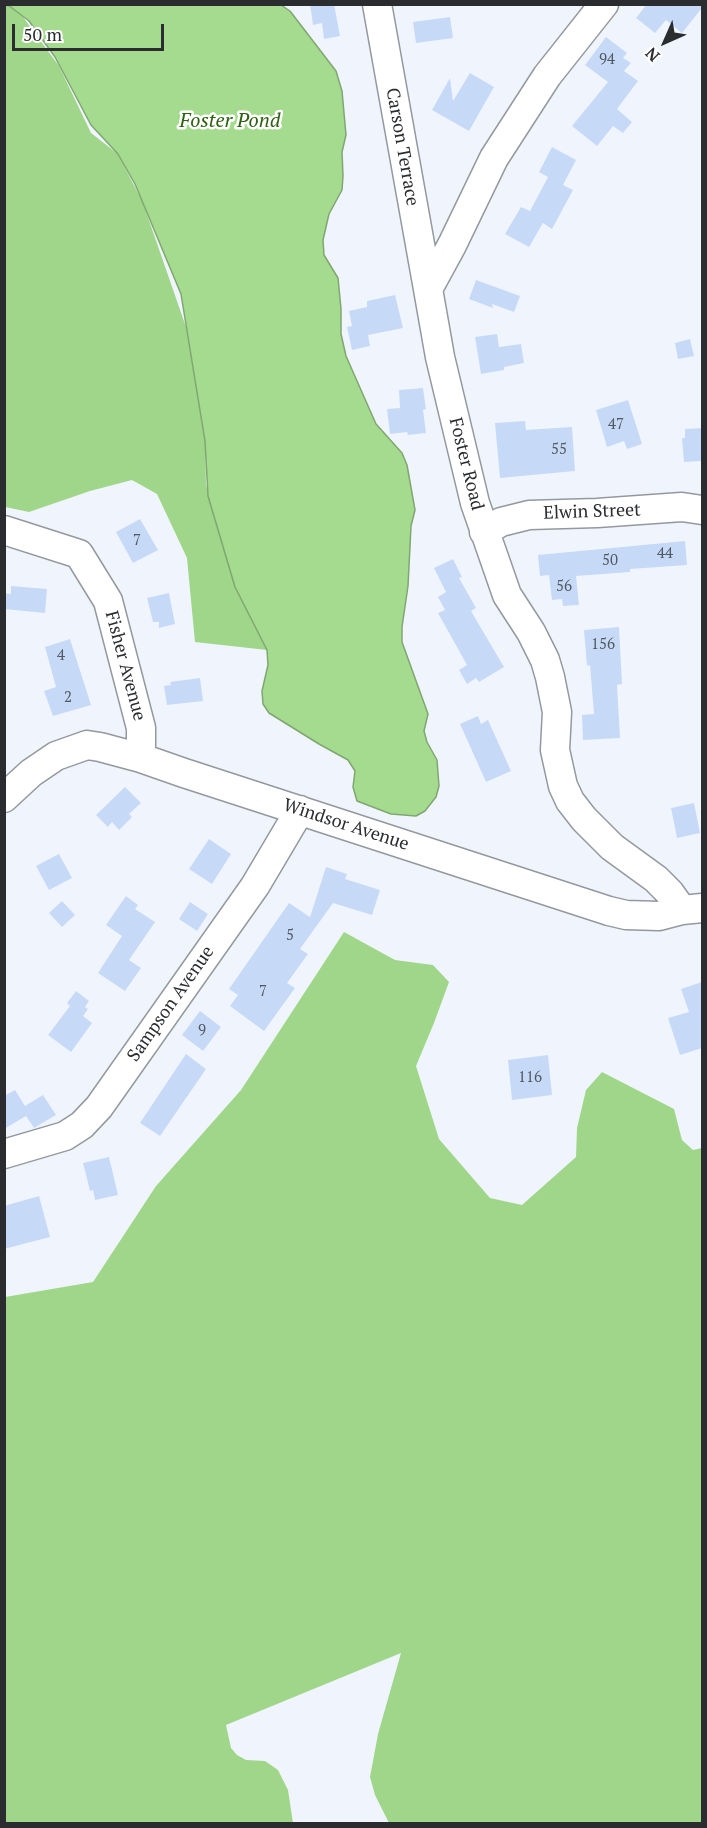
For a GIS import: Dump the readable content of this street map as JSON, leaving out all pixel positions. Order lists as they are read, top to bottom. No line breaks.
{"streets":{"street":["Carson Terrace","Foster Road","Elwin Street","Fisher Avenue","Windsor Avenue","Sampson Avenue"]},"crossings":[["Carson Terrace","Foster Road"],["Foster Road","Elwin Street"],["Foster Road","Windsor Avenue"],["Fisher Avenue","Windsor Avenue"],["Windsor Avenue","Sampson Avenue"]],"water":["Foster Pond"],"house_numbers":["94","47","55","7","44","50","56","156","4","2","5","7","9","116"],"scale_bar":"50 m","north":"bottom left"}
